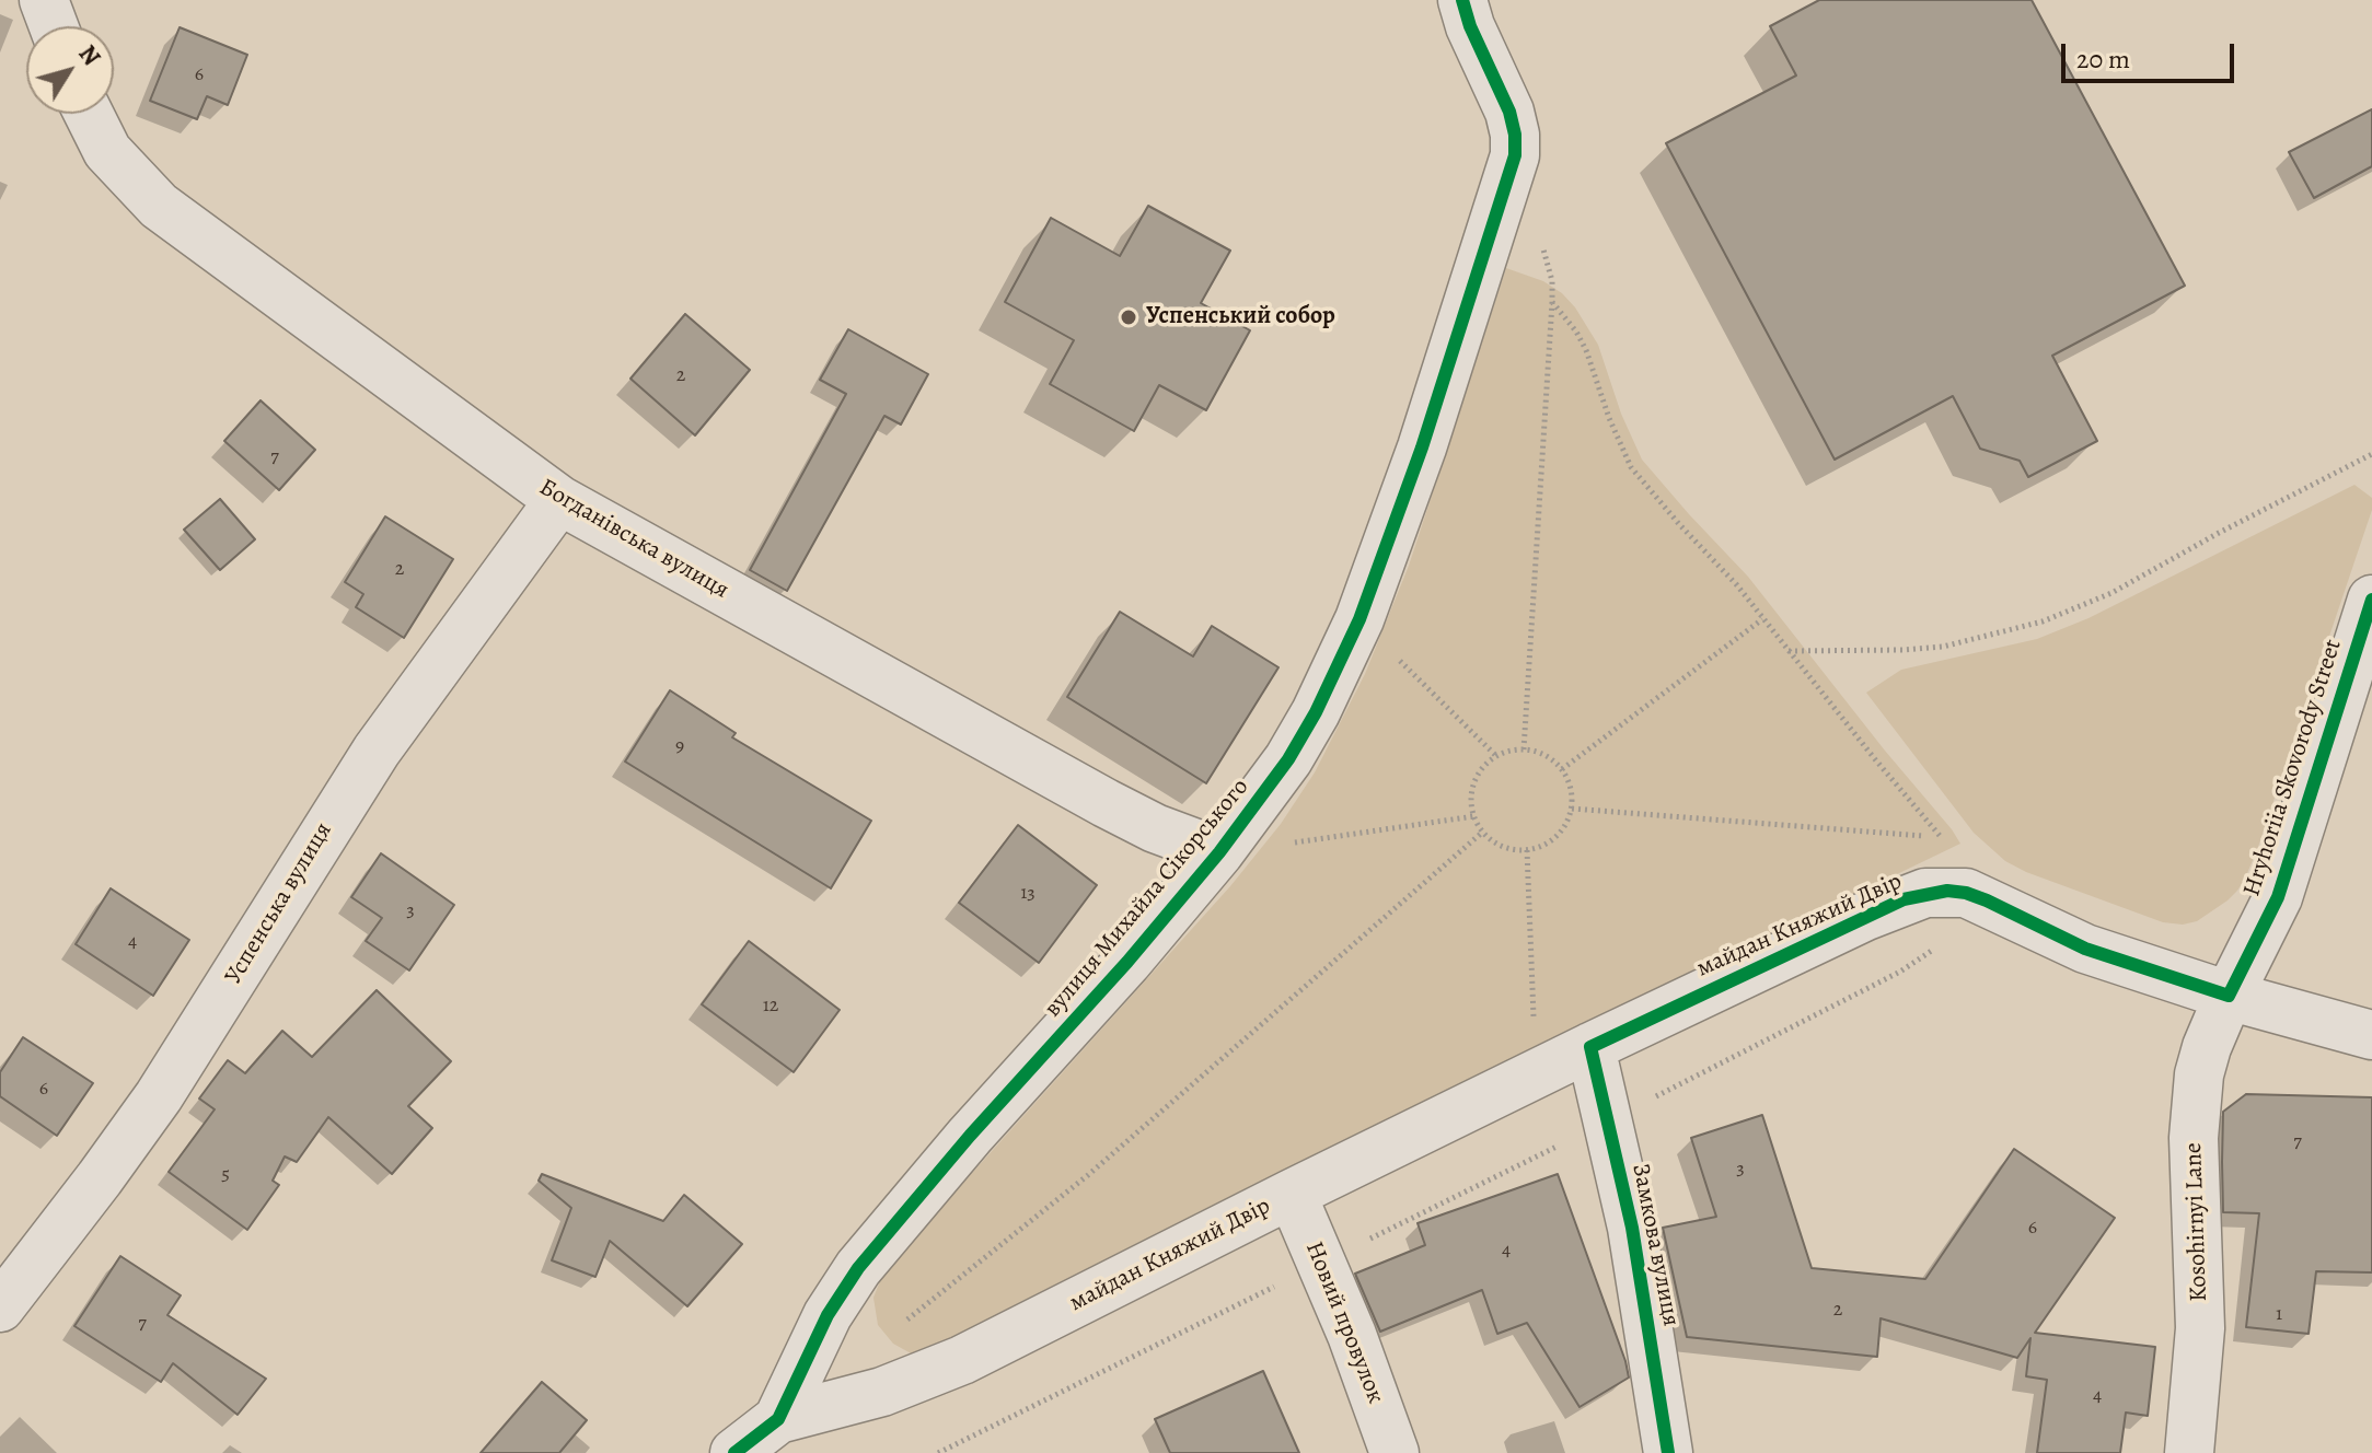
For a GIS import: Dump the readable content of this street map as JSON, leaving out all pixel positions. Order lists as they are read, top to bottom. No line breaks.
{"streets":{"street":["Богданівська вулиця","Hryhoriia Skovorody Street","вулиця Михайла Сікорського","Успенська вулиця","майдан Княжий Двір","Kosohirnyi Lane","Замкова вулиця","Новий провулок"]},"crossings":[["Богданівська вулиця","вулиця Михайла Сікорського"],["Богданівська вулиця","Успенська вулиця"],["Hryhoriia Skovorody Street","майдан Княжий Двір"],["Hryhoriia Skovorody Street","Kosohirnyi Lane"],["вулиця Михайла Сікорського","майдан Княжий Двір"],["майдан Княжий Двір","Kosohirnyi Lane"],["майдан Княжий Двір","Замкова вулиця"],["майдан Княжий Двір","Новий провулок"]],"places":["Успенський собор"],"house_numbers":["6","2","7","2","9","13","3","4","12","6","7","3","5","6","4","2","1","7","4"],"scale_bar":"20 m","north":"top right"}
